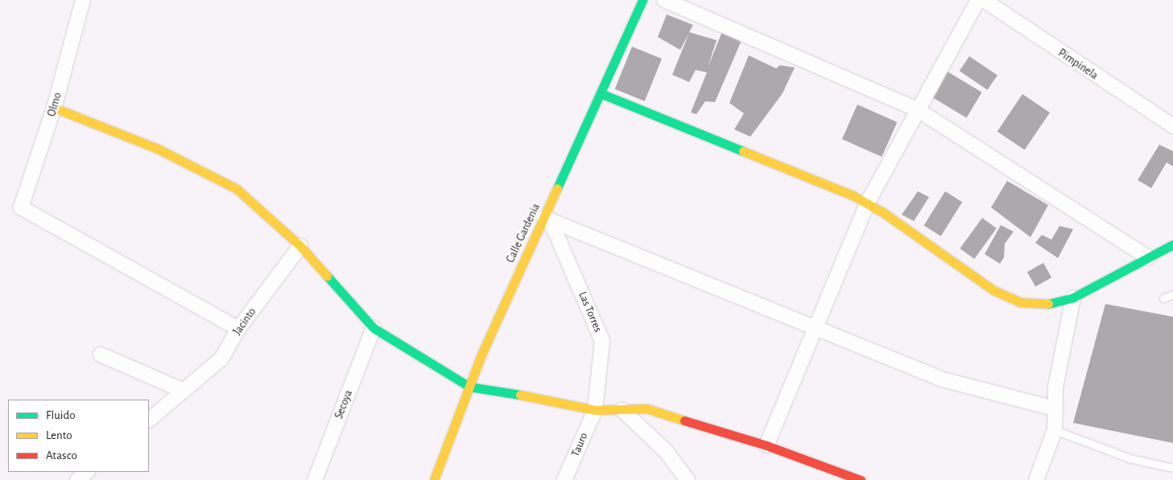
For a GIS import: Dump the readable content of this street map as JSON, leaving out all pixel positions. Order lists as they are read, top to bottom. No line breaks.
{"streets":{"street":["Pimpinela","Olmo","Calle Gardenia","Las Torres","Jacinto","Secoya","Tauro"]},"crossings":[["Olmo","Jacinto"],["Calle Gardenia","Las Torres"],["Las Torres","Tauro"]],"legend":["Fluido","Lento","Atasco"]}
